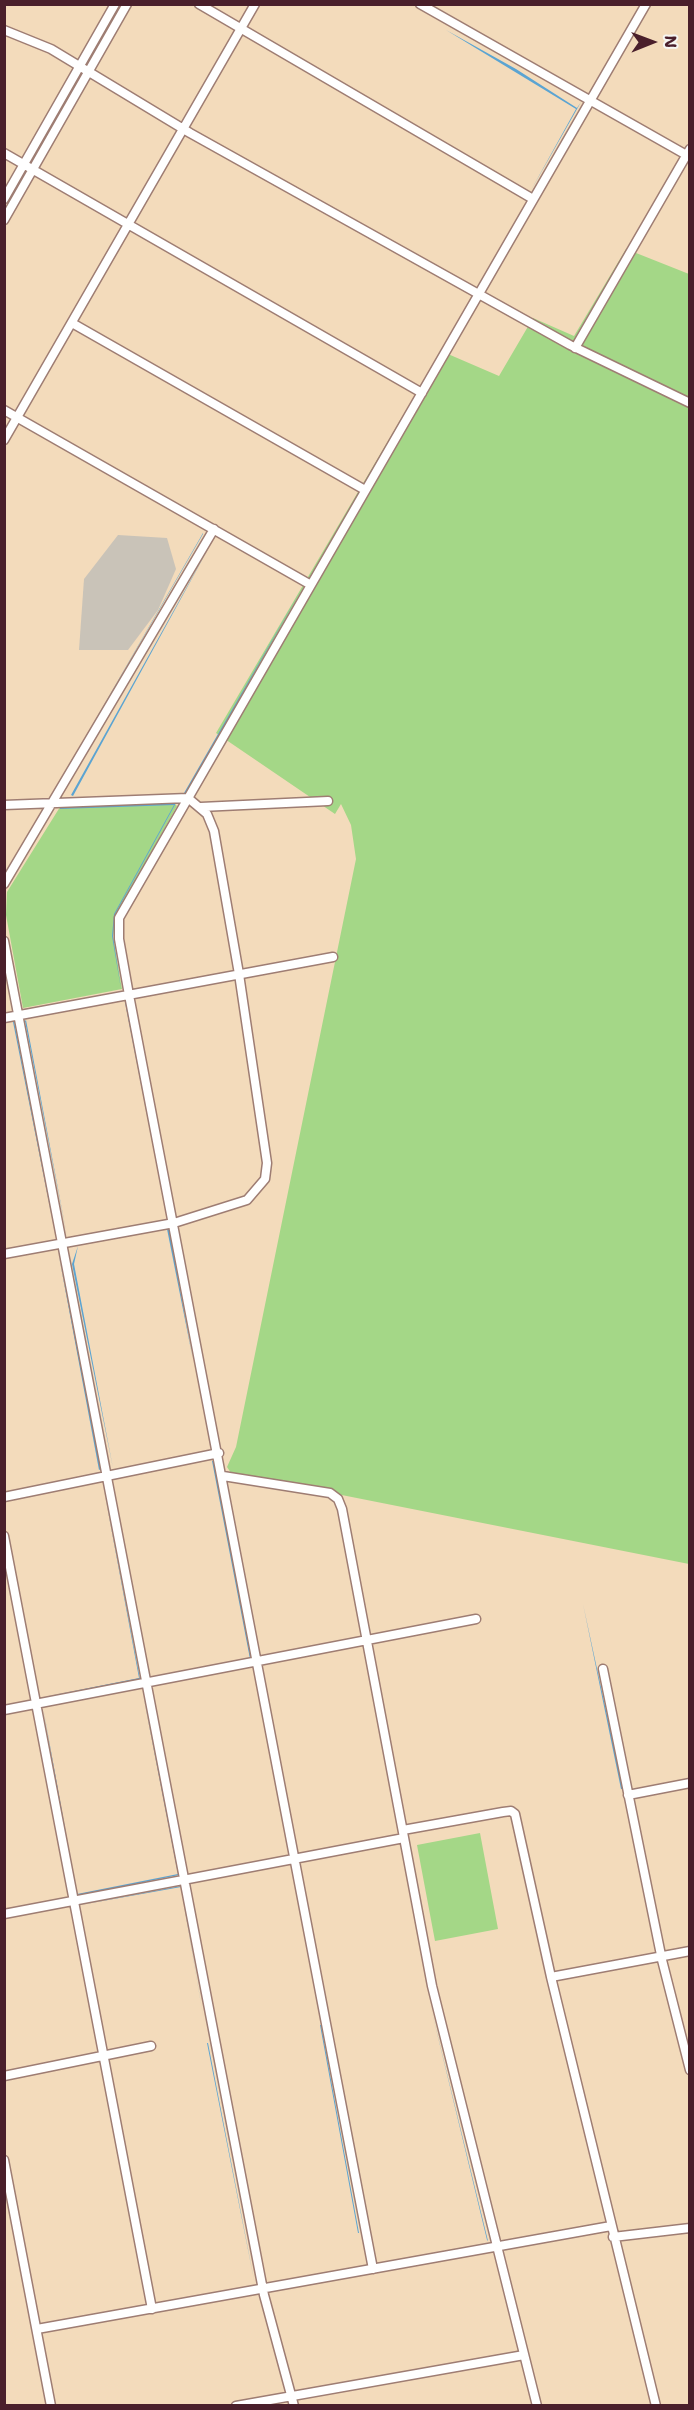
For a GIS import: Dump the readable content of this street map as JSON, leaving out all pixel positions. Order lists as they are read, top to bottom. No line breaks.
{"north":"right"}
